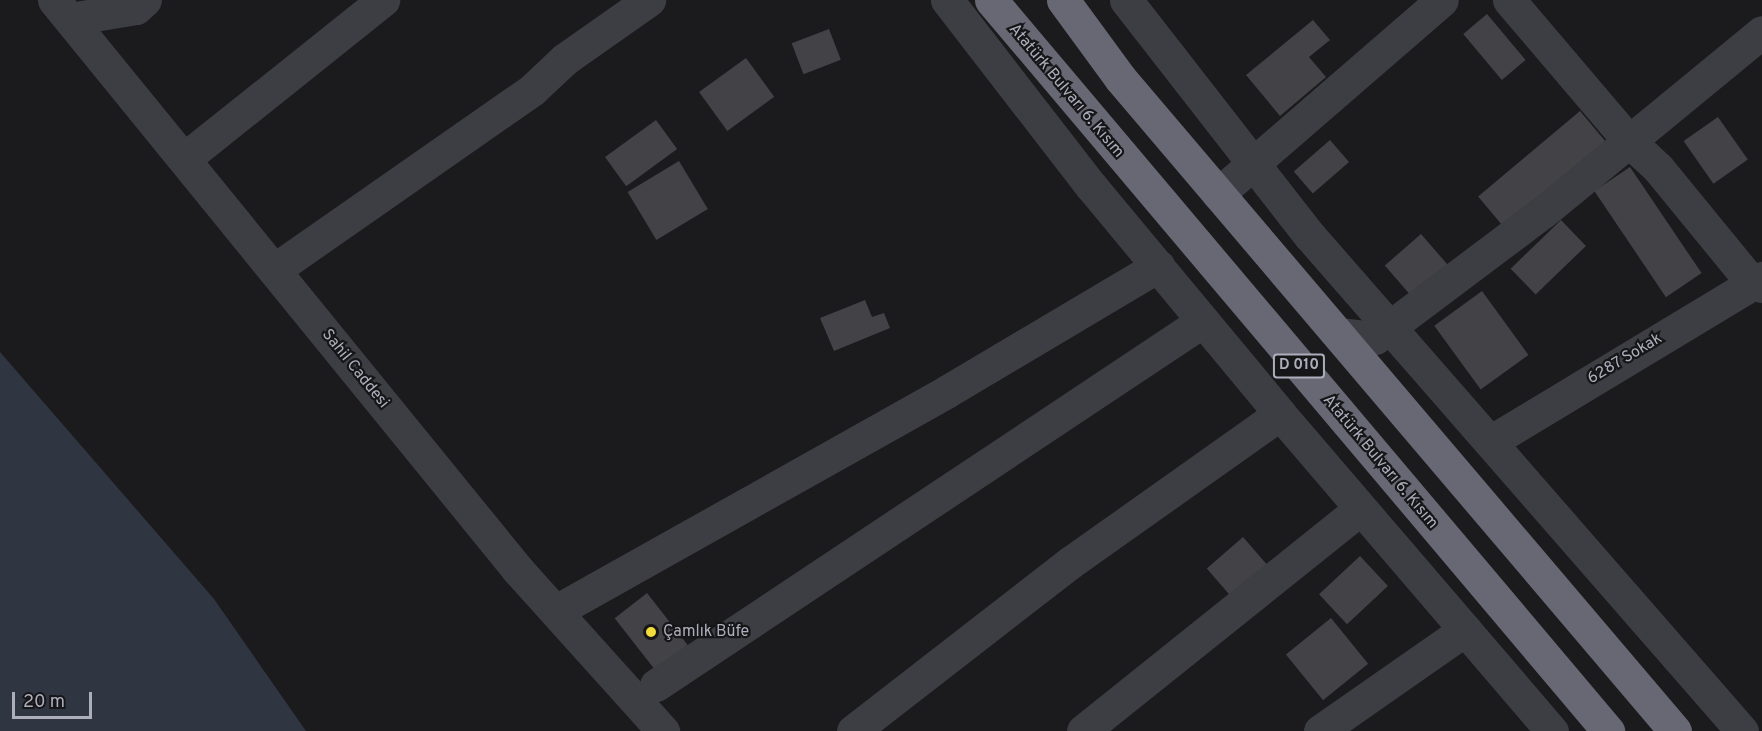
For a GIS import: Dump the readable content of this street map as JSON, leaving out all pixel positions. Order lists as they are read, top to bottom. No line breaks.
{"streets":{"highway":["Atatürk Bulvarı 6. Kısım","D 010"],"street":["6287 Sokak","Sahil Caddesi"]},"places":["Çamlık Büfe"],"scale_bar":"20 m"}
